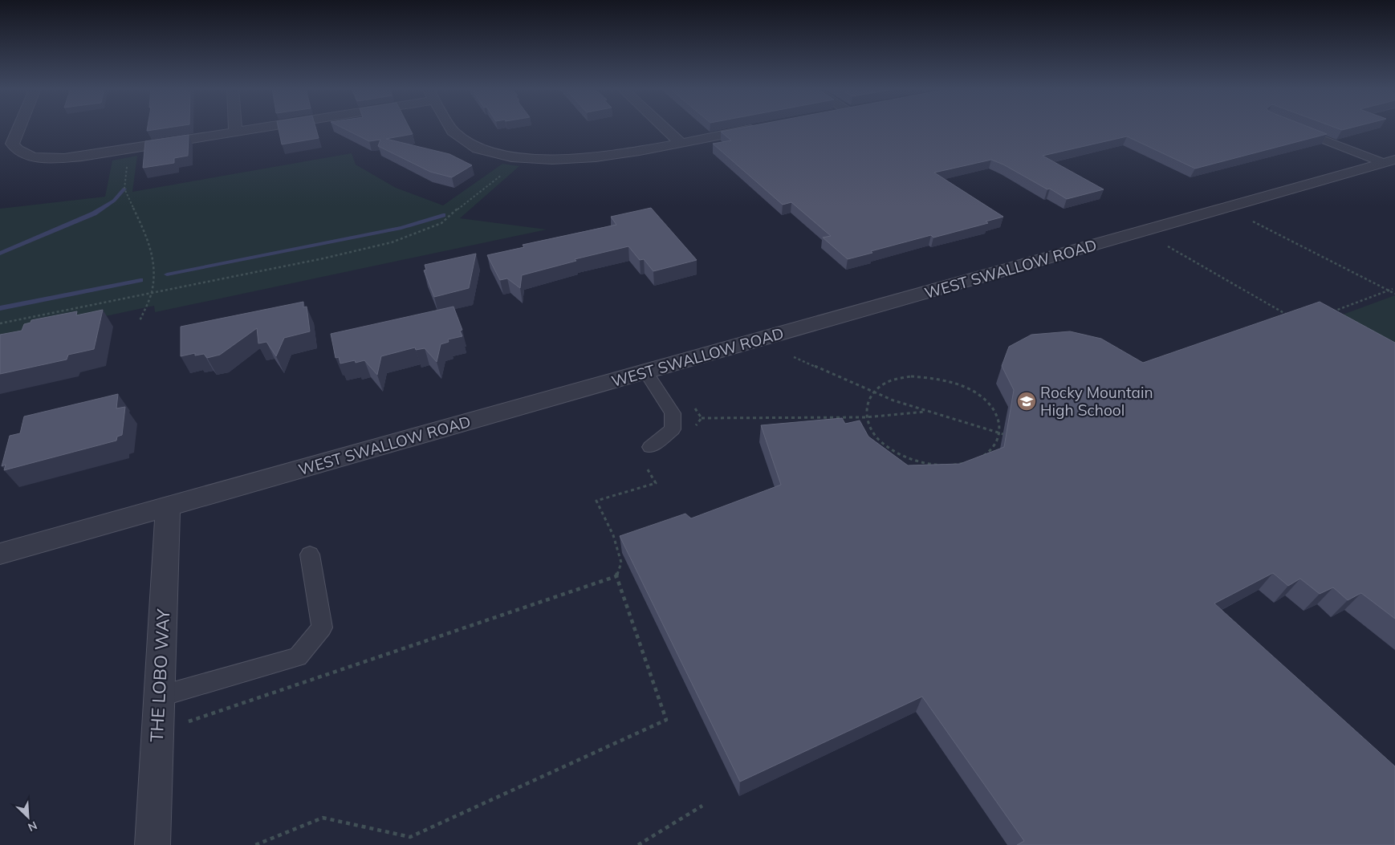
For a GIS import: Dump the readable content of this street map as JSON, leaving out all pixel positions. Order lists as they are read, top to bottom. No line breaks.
{"streets":{"street":["WEST SWALLOW ROAD","THE LOBO WAY"]},"crossings":[["WEST SWALLOW ROAD","THE LOBO WAY"]],"places":{"school or university":["Rocky Mountain High School"]},"north":"bottom right"}
